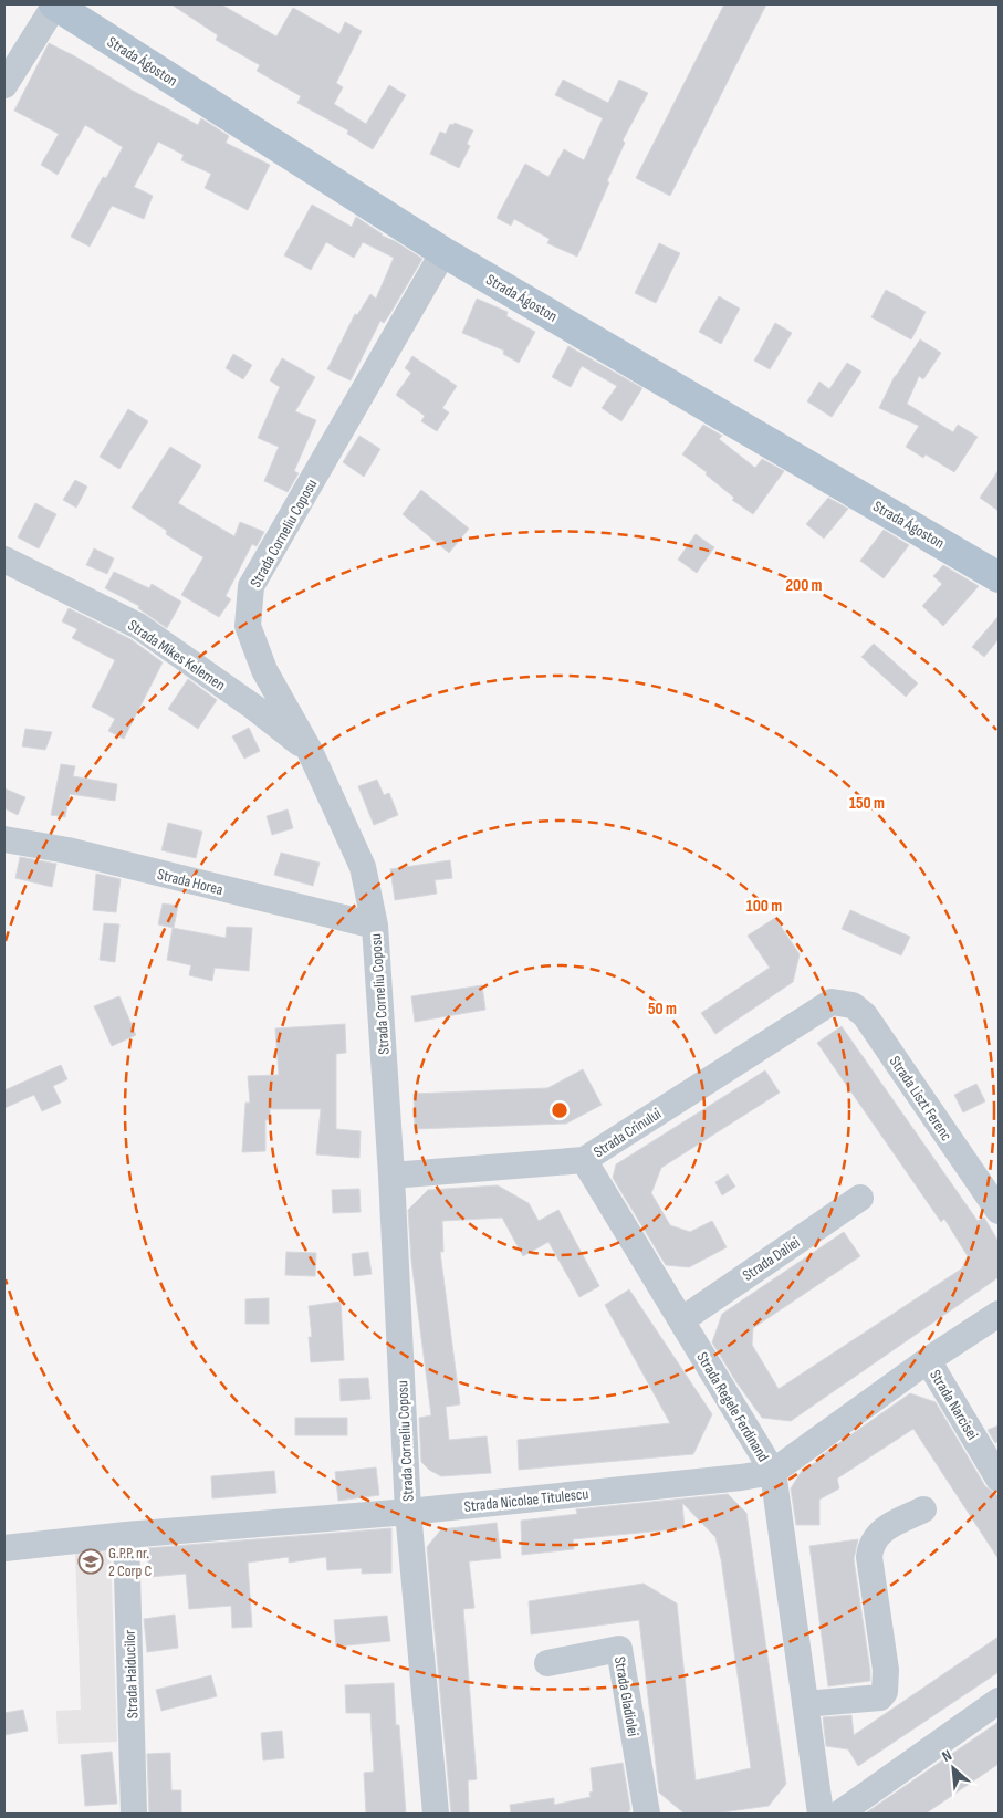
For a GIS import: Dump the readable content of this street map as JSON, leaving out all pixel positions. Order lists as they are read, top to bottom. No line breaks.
{"streets":{"main road":["Strada Ágoston"],"street":["Strada Corneliu Coposu","Strada Mikes Kelemen","Strada Horea","Strada Liszt Ferenc","Strada Crinului","Strada Daliei","Strada Narcisei","Strada Regele Ferdinand","Strada Nicolae Titulescu","Strada Haiducilor","Strada Gladiolei"]},"crossings":[["Strada Ágoston","Strada Corneliu Coposu"],["Strada Corneliu Coposu","Strada Mikes Kelemen"],["Strada Corneliu Coposu","Strada Horea"],["Strada Corneliu Coposu","Strada Crinului"],["Strada Corneliu Coposu","Strada Nicolae Titulescu"],["Strada Liszt Ferenc","Strada Crinului"],["Strada Crinului","Strada Regele Ferdinand"],["Strada Daliei","Strada Regele Ferdinand"],["Strada Narcisei","Strada Nicolae Titulescu"],["Strada Regele Ferdinand","Strada Nicolae Titulescu"],["Strada Nicolae Titulescu","Strada Haiducilor"]],"places":{"school or university":["G.P.P. nr. 2 Corp C"]},"north":"top left","rings":["200 m","150 m","100 m","50 m"]}
